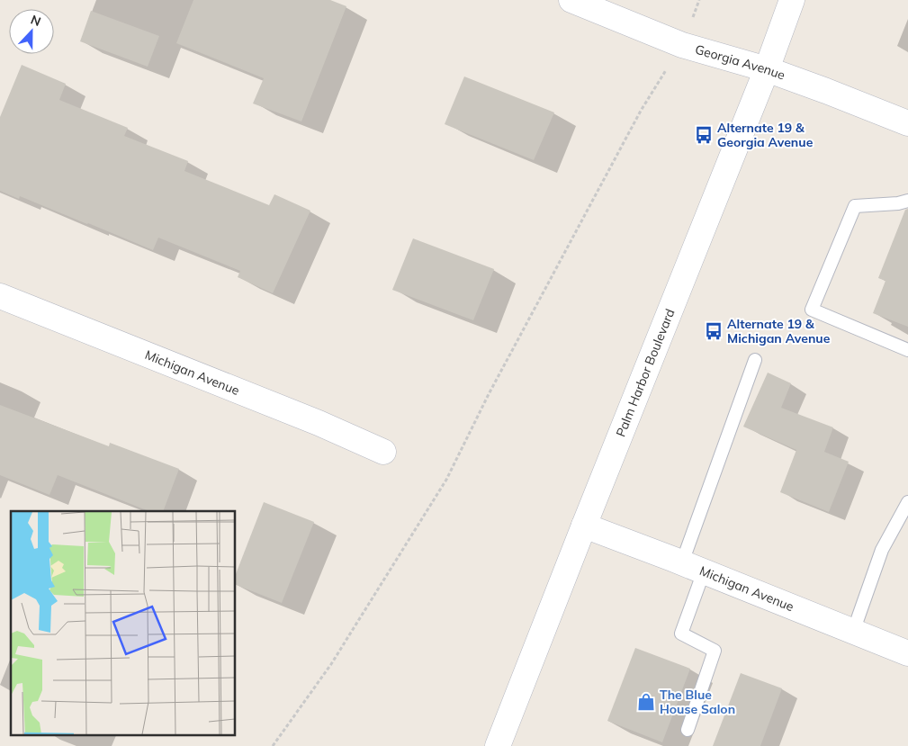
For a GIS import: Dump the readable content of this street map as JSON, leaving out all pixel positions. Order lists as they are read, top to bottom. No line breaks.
{"streets":{"street":["Georgia Avenue","Michigan Avenue","Palm Harbor Boulevard"]},"crossings":[["Georgia Avenue","Palm Harbor Boulevard"],["Michigan Avenue","Palm Harbor Boulevard"]],"places":{"bus stop":["Alternate 19 & Georgia Avenue","Alternate 19 & Michigan Avenue"],"shop":["The Blue House Salon"]},"north":"top"}
